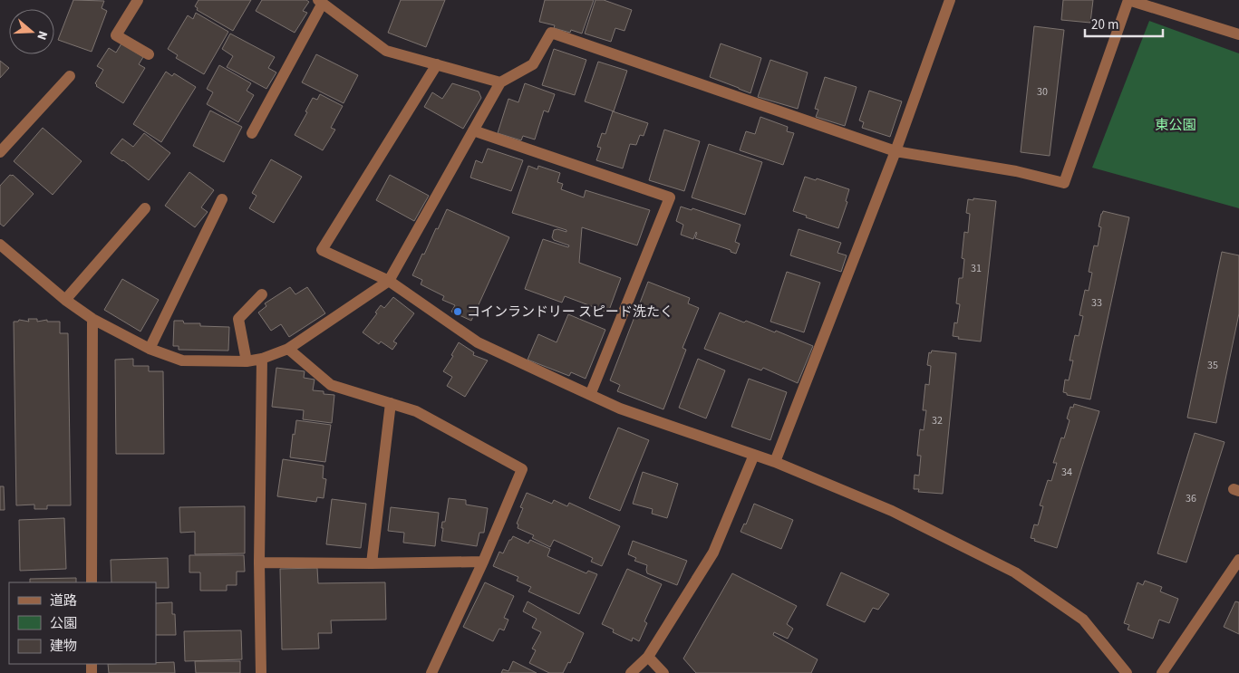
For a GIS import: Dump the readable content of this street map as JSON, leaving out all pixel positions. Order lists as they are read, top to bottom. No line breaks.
{"parks":["東公園"],"places":["コインランドリー スピード洗たく"],"house_numbers":["30","31","33","35","32","34","36"],"legend":["道路","公園","建物"],"scale_bar":"20 m","north":"right"}
